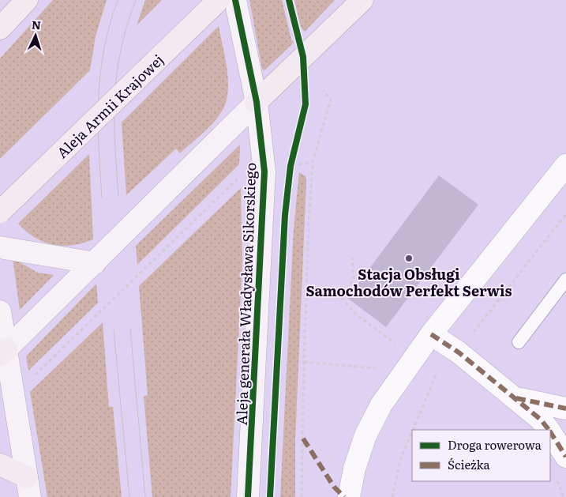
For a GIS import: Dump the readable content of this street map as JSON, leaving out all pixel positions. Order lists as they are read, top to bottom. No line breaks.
{"streets":{"main road":["Aleja Armii Krajowej"],"street":["Aleja generała Władysława Sikorskiego"]},"places":["Stacja Obsługi Samochodów Perfekt Serwis"],"legend":["Droga rowerowa","Ścieżka"],"north":"top"}
